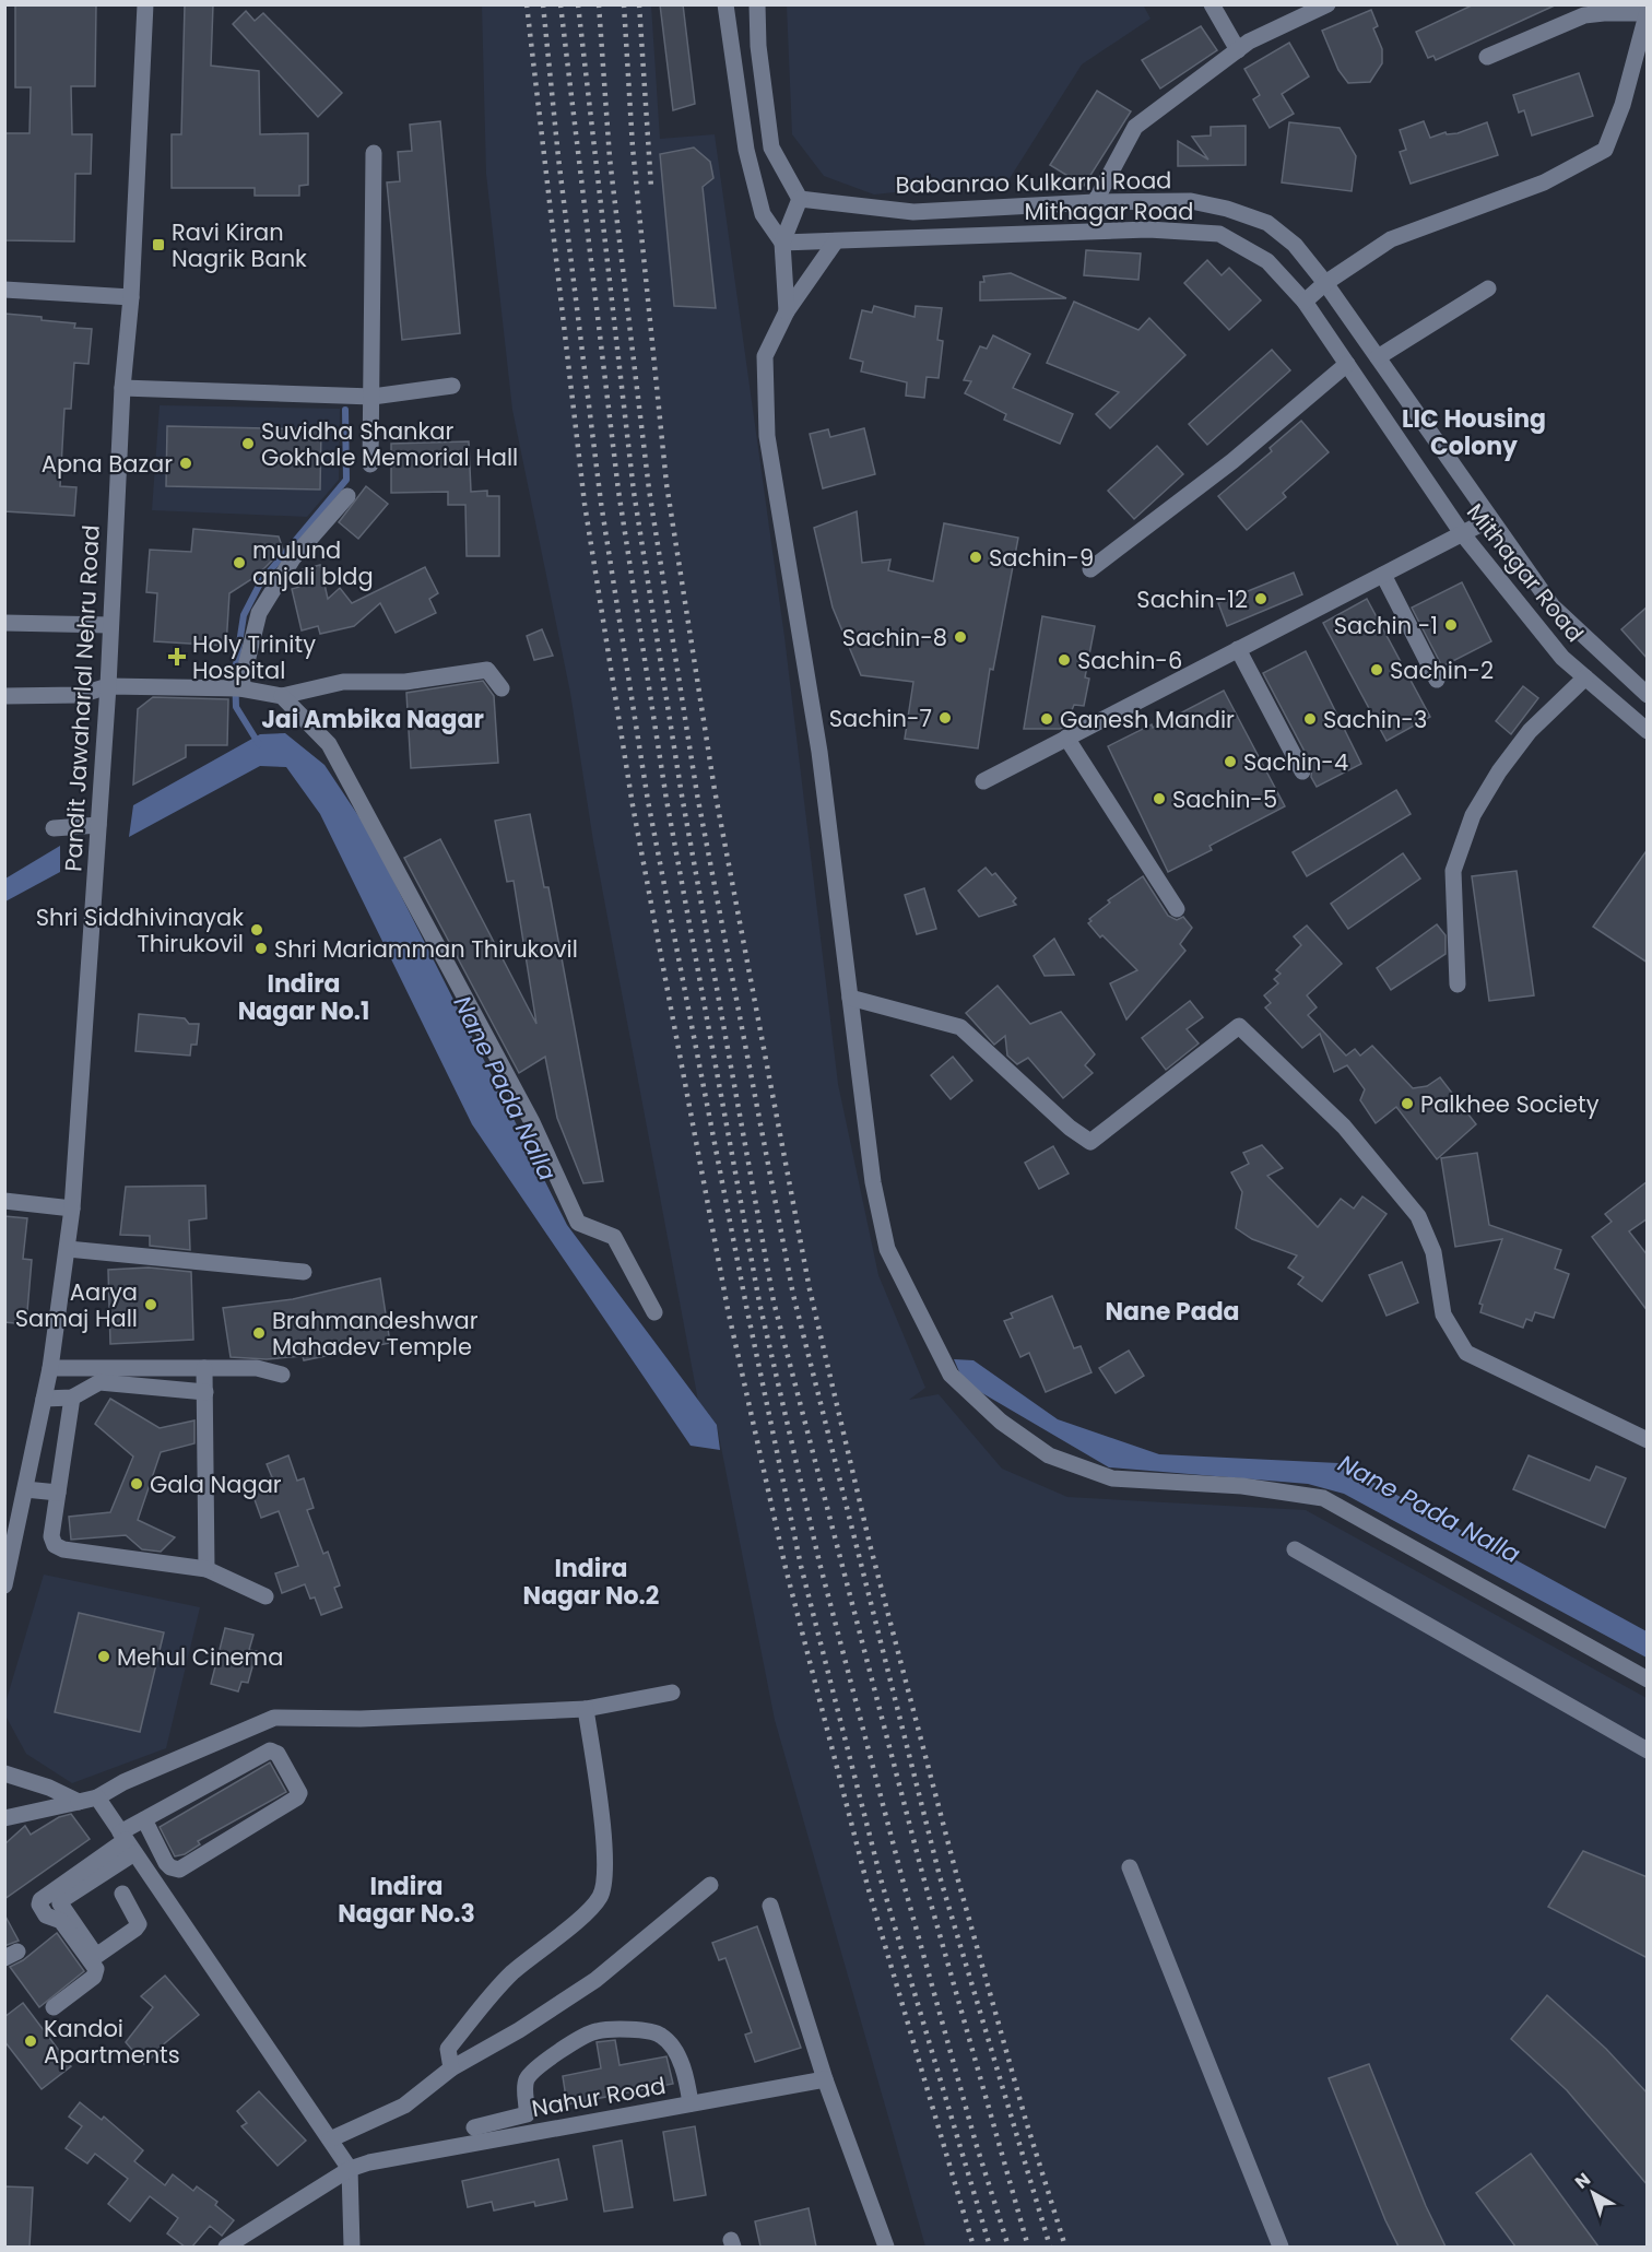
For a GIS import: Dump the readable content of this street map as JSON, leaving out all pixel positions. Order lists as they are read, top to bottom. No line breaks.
{"streets":{"street":["Babanrao Kulkarni Road","Mithagar Road","Pandit Jawaharlal Nehru Road","Nahur Road"]},"crossings":[["Babanrao Kulkarni Road","Mithagar Road"]],"districts":["LIC Housing Colony","Jai Ambika Nagar","Indira Nagar No.1","Nane Pada","Indira Nagar No.2","Indira Nagar No.3"],"water":["Nane Pada Nalla"],"places":{"transit":["Ravi Kiran Nagrik Bank"],"other":["Suvidha Shankar Gokhale Memorial Hall","Apna Bazar","Sachin-9","mulund anjali bldg","Sachin-12","Sachin -1","Sachin-8","Sachin-6","Sachin-2","Sachin-7","Ganesh Mandir","Sachin-3","Sachin-4","Sachin-5","Shri Siddhivinayak Thirukovil","Shri Mariamman Thirukovil","Palkhee Society","Aarya Samaj Hall","Brahmandeshwar Mahadev Temple","Gala Nagar","Mehul Cinema","Kandoi Apartments"],"health":["Holy Trinity Hospital"]},"north":"top left"}
